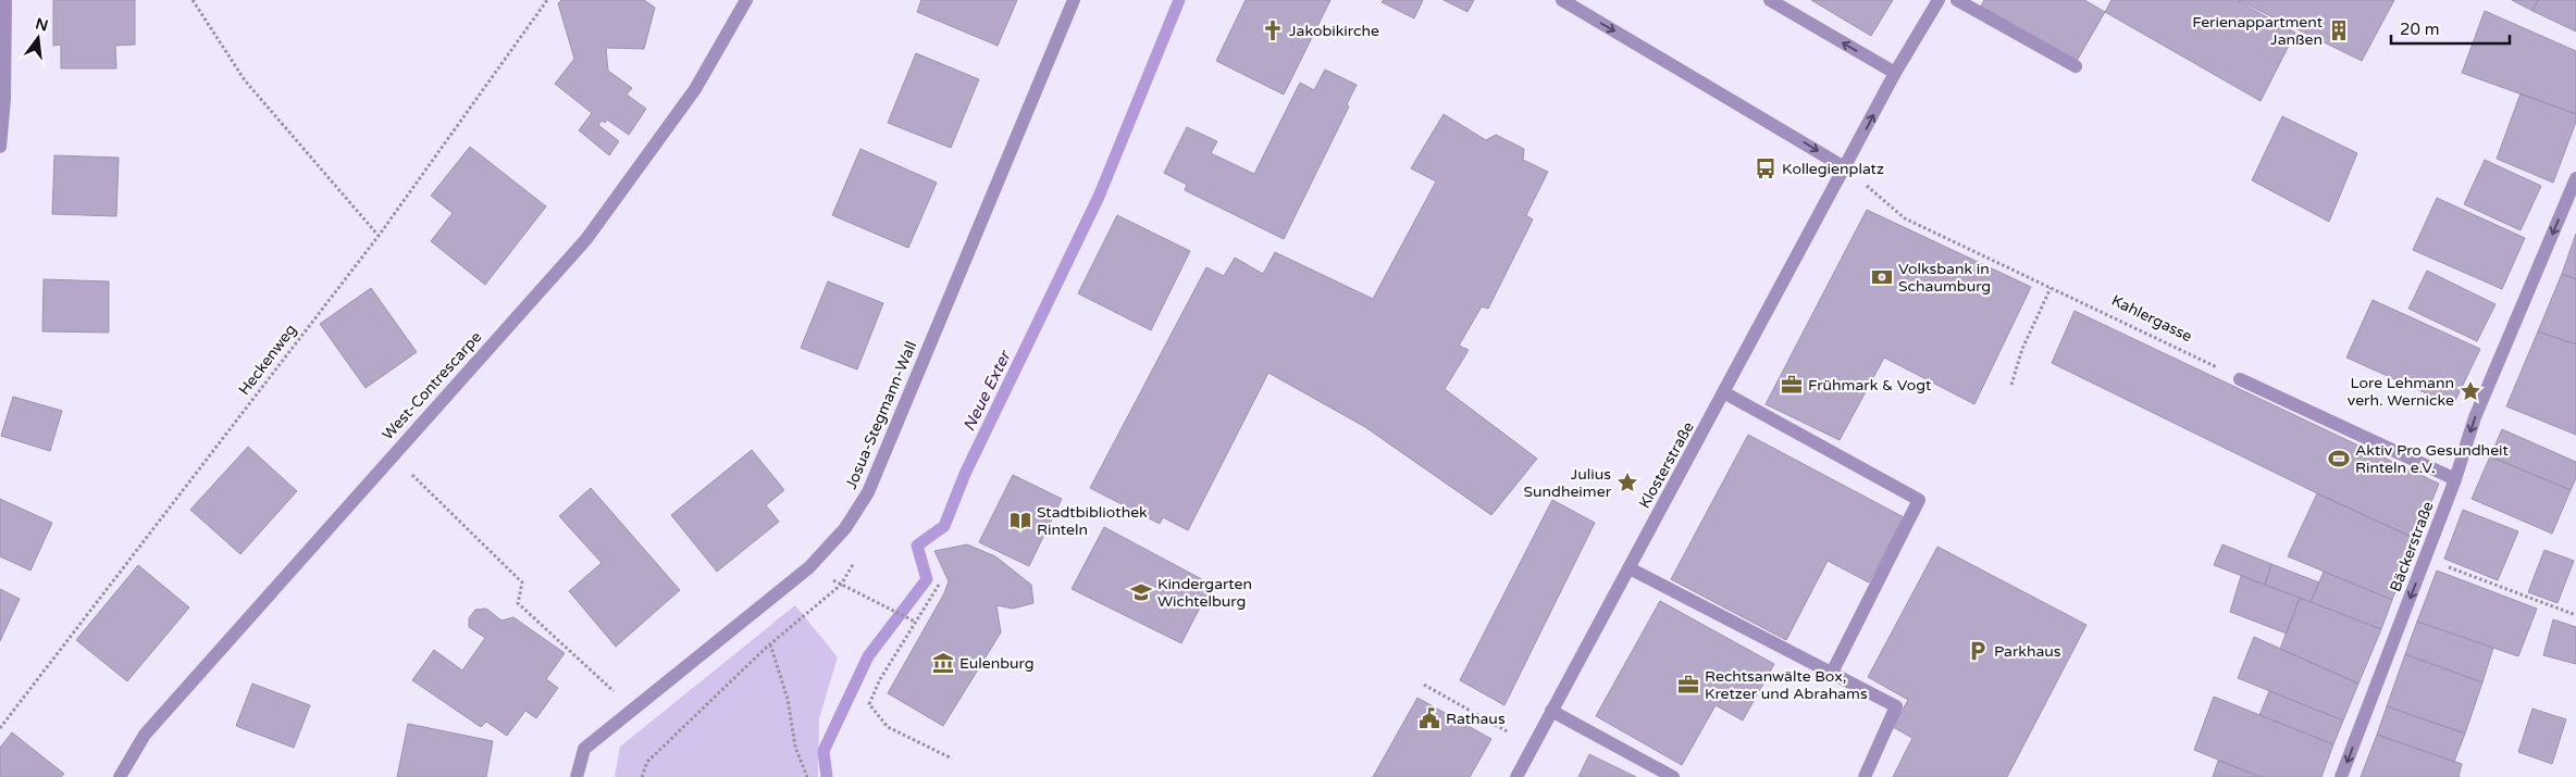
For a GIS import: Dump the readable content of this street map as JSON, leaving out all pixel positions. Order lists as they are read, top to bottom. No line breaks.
{"streets":{"street":["West-Contrescarpe","Josua-Stegmann-Wall","Klosterstraße","Bäckerstraße"],"path":["Kahlergasse","Heckenweg"]},"crossings":[["Kahlergasse","Klosterstraße"]],"one_way":["Bäckerstraße"],"water":["Neue Exter"],"places":{"church":["Jakobikirche"],"building":["Ferienappartment Janßen"],"bus stop":["Kollegienplatz"],"bank":["Volksbank in Schaumburg"],"office":["Frühmark & Vogt","Rechtsanwälte Box, Kretzer und Abrahams"],"place":["Lore Lehmann verh. Wernicke","Julius Sundheimer"],"sports":["Aktiv Pro Gesundheit Rinteln e.V."],"library":["Stadtbibliothek Rinteln"],"school or university":["Kindergarten Wichtelburg"],"parking":["Parkhaus"],"museum":["Eulenburg"],"public building":["Rathaus"]},"scale_bar":"20 m","north":"top"}
